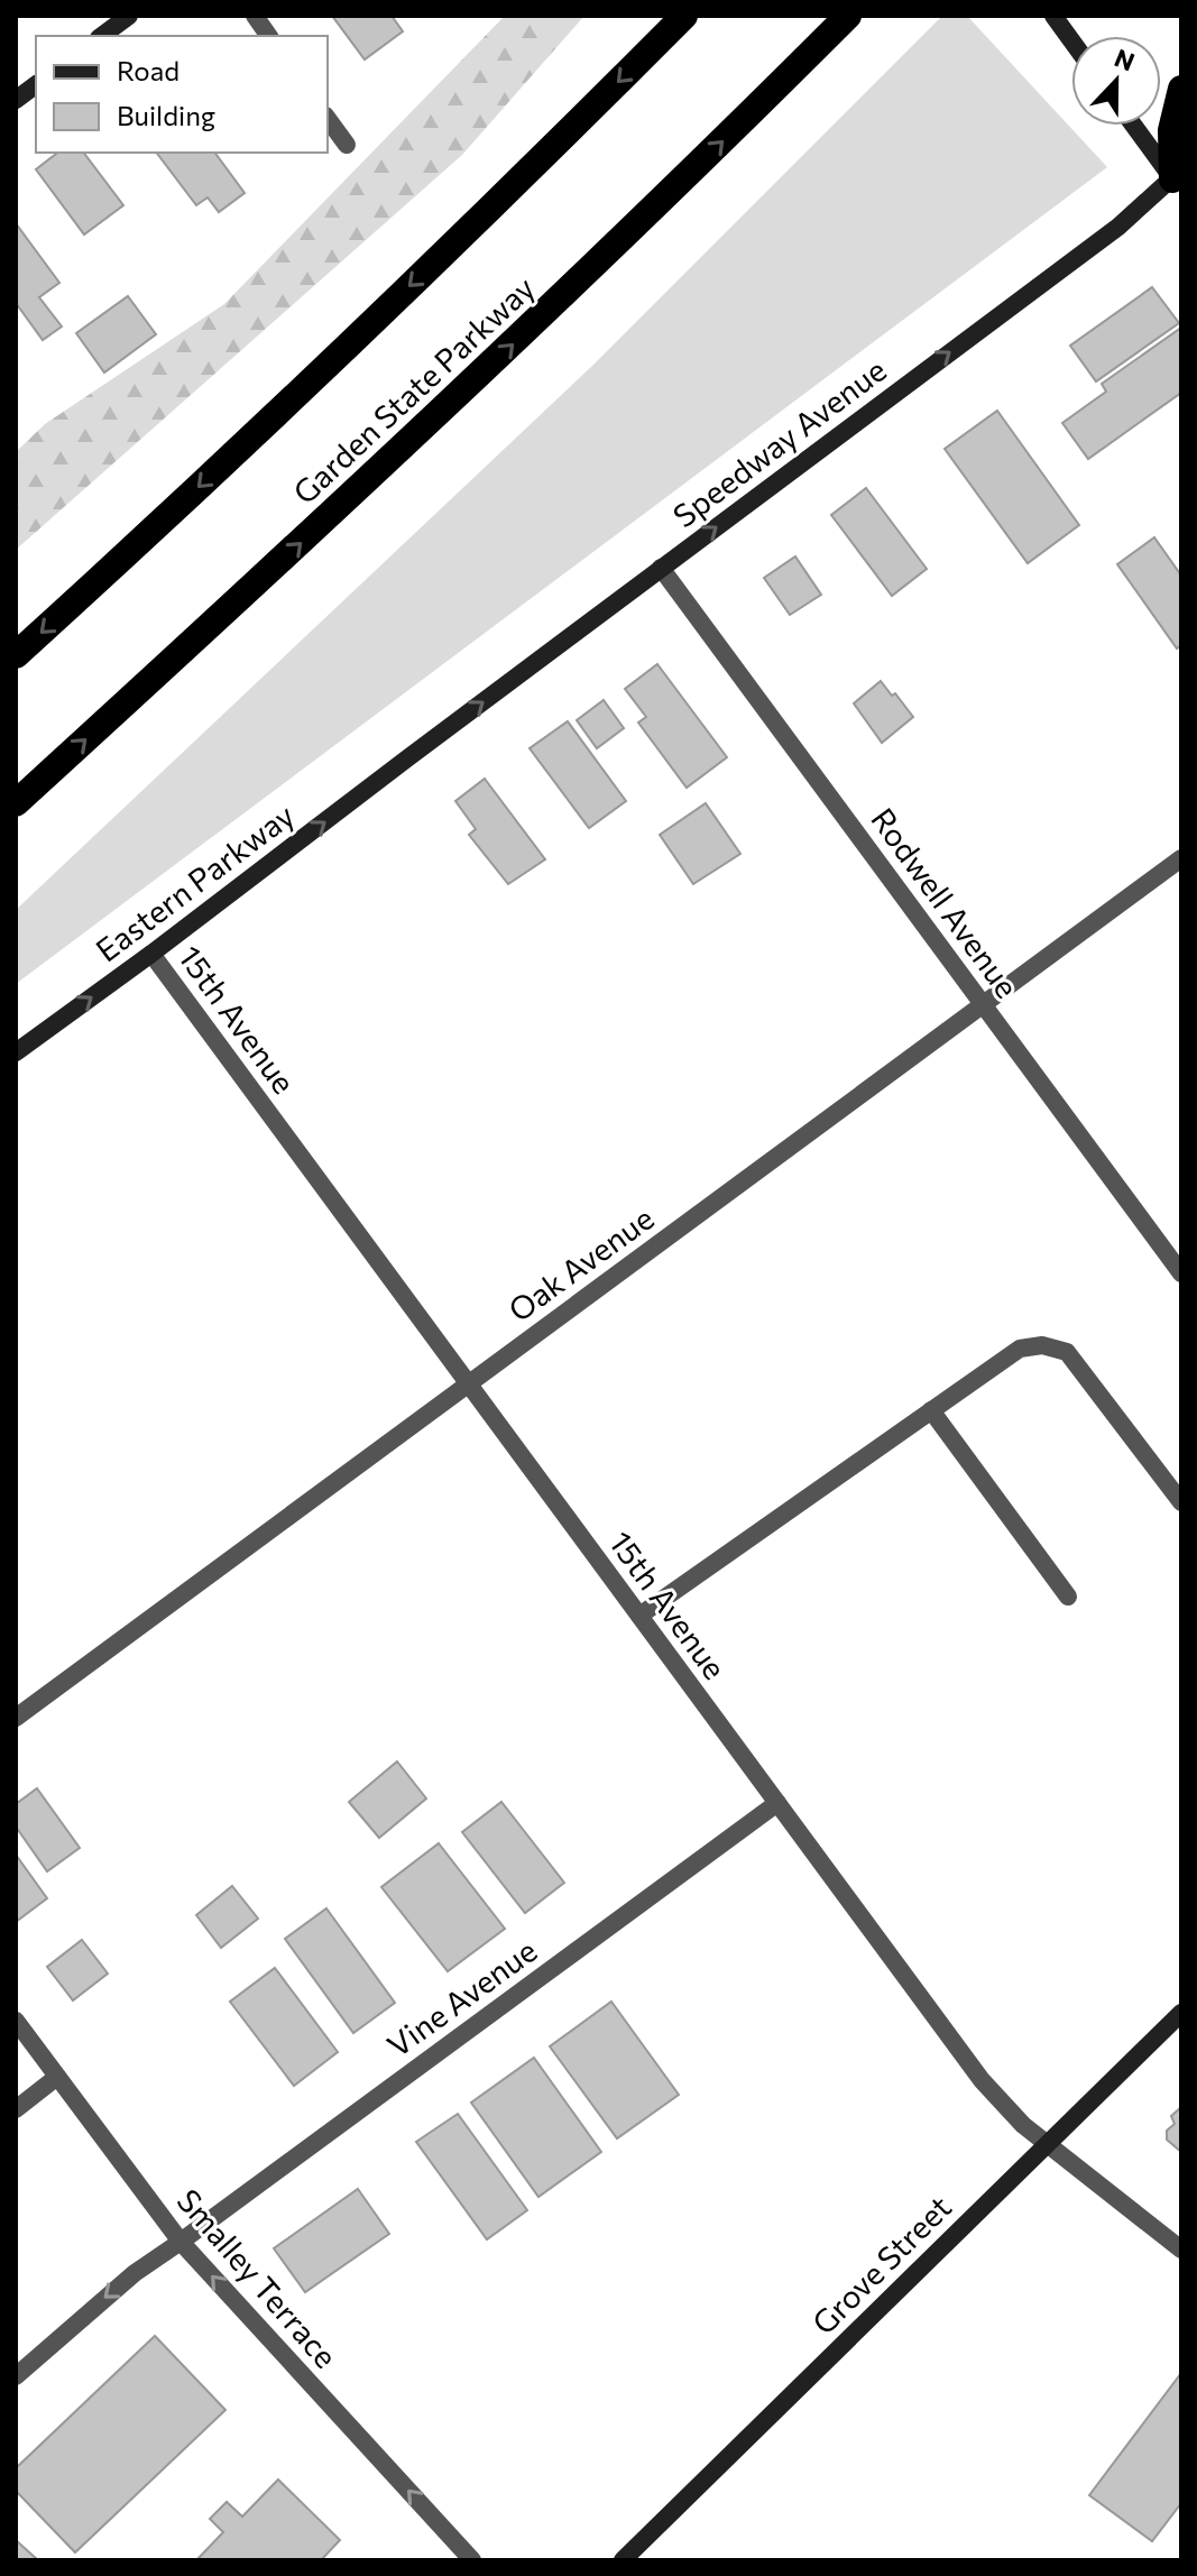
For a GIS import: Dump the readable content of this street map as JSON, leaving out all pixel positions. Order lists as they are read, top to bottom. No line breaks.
{"streets":{"highway":["Garden State Parkway"],"main road":["Speedway Avenue","Eastern Parkway","Grove Street"],"street":["Rodwell Avenue","15th Avenue","Oak Avenue","Vine Avenue","Smalley Terrace"]},"crossings":[["Speedway Avenue","Eastern Parkway"],["Speedway Avenue","Rodwell Avenue"],["Eastern Parkway","15th Avenue"],["Rodwell Avenue","Oak Avenue"],["15th Avenue","Oak Avenue"],["15th Avenue","Vine Avenue"],["15th Avenue","Grove Street"],["Vine Avenue","Smalley Terrace"]],"one_way":["Speedway Avenue","Eastern Parkway","Smalley Terrace"],"legend":["Road","Building"],"north":"top"}
